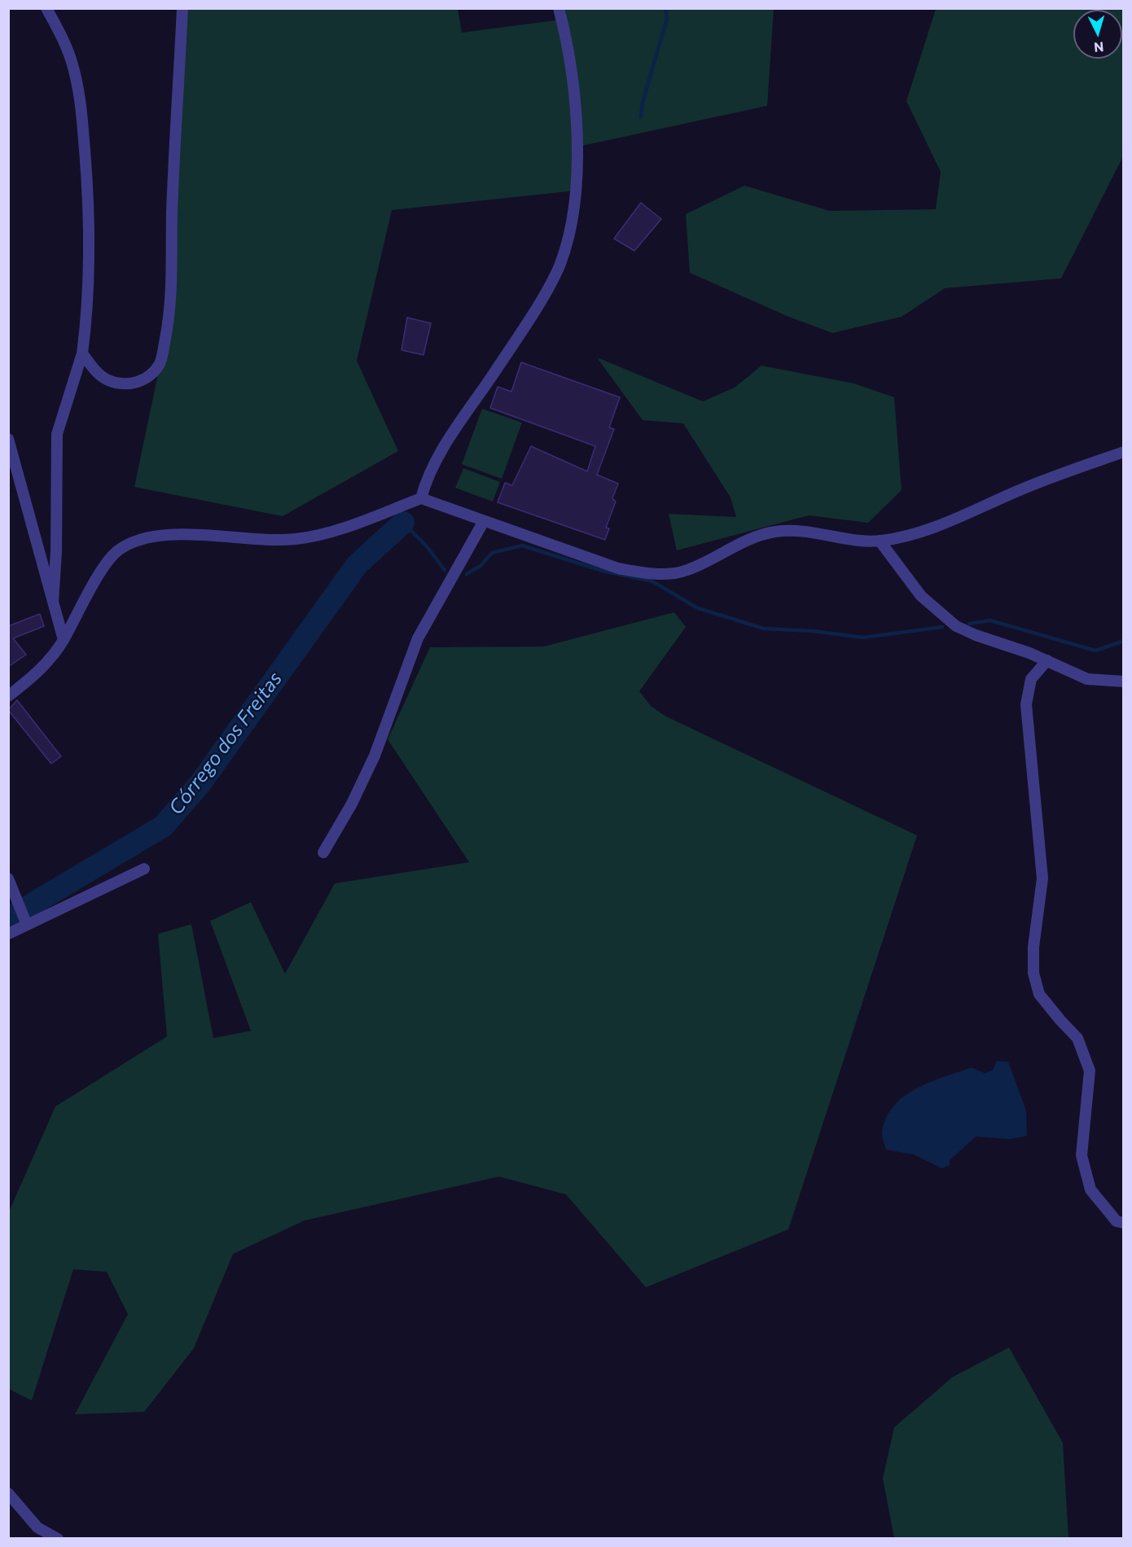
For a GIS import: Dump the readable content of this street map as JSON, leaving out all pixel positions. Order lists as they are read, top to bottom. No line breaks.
{"water":["Córrego dos Freitas"],"north":"bottom"}
